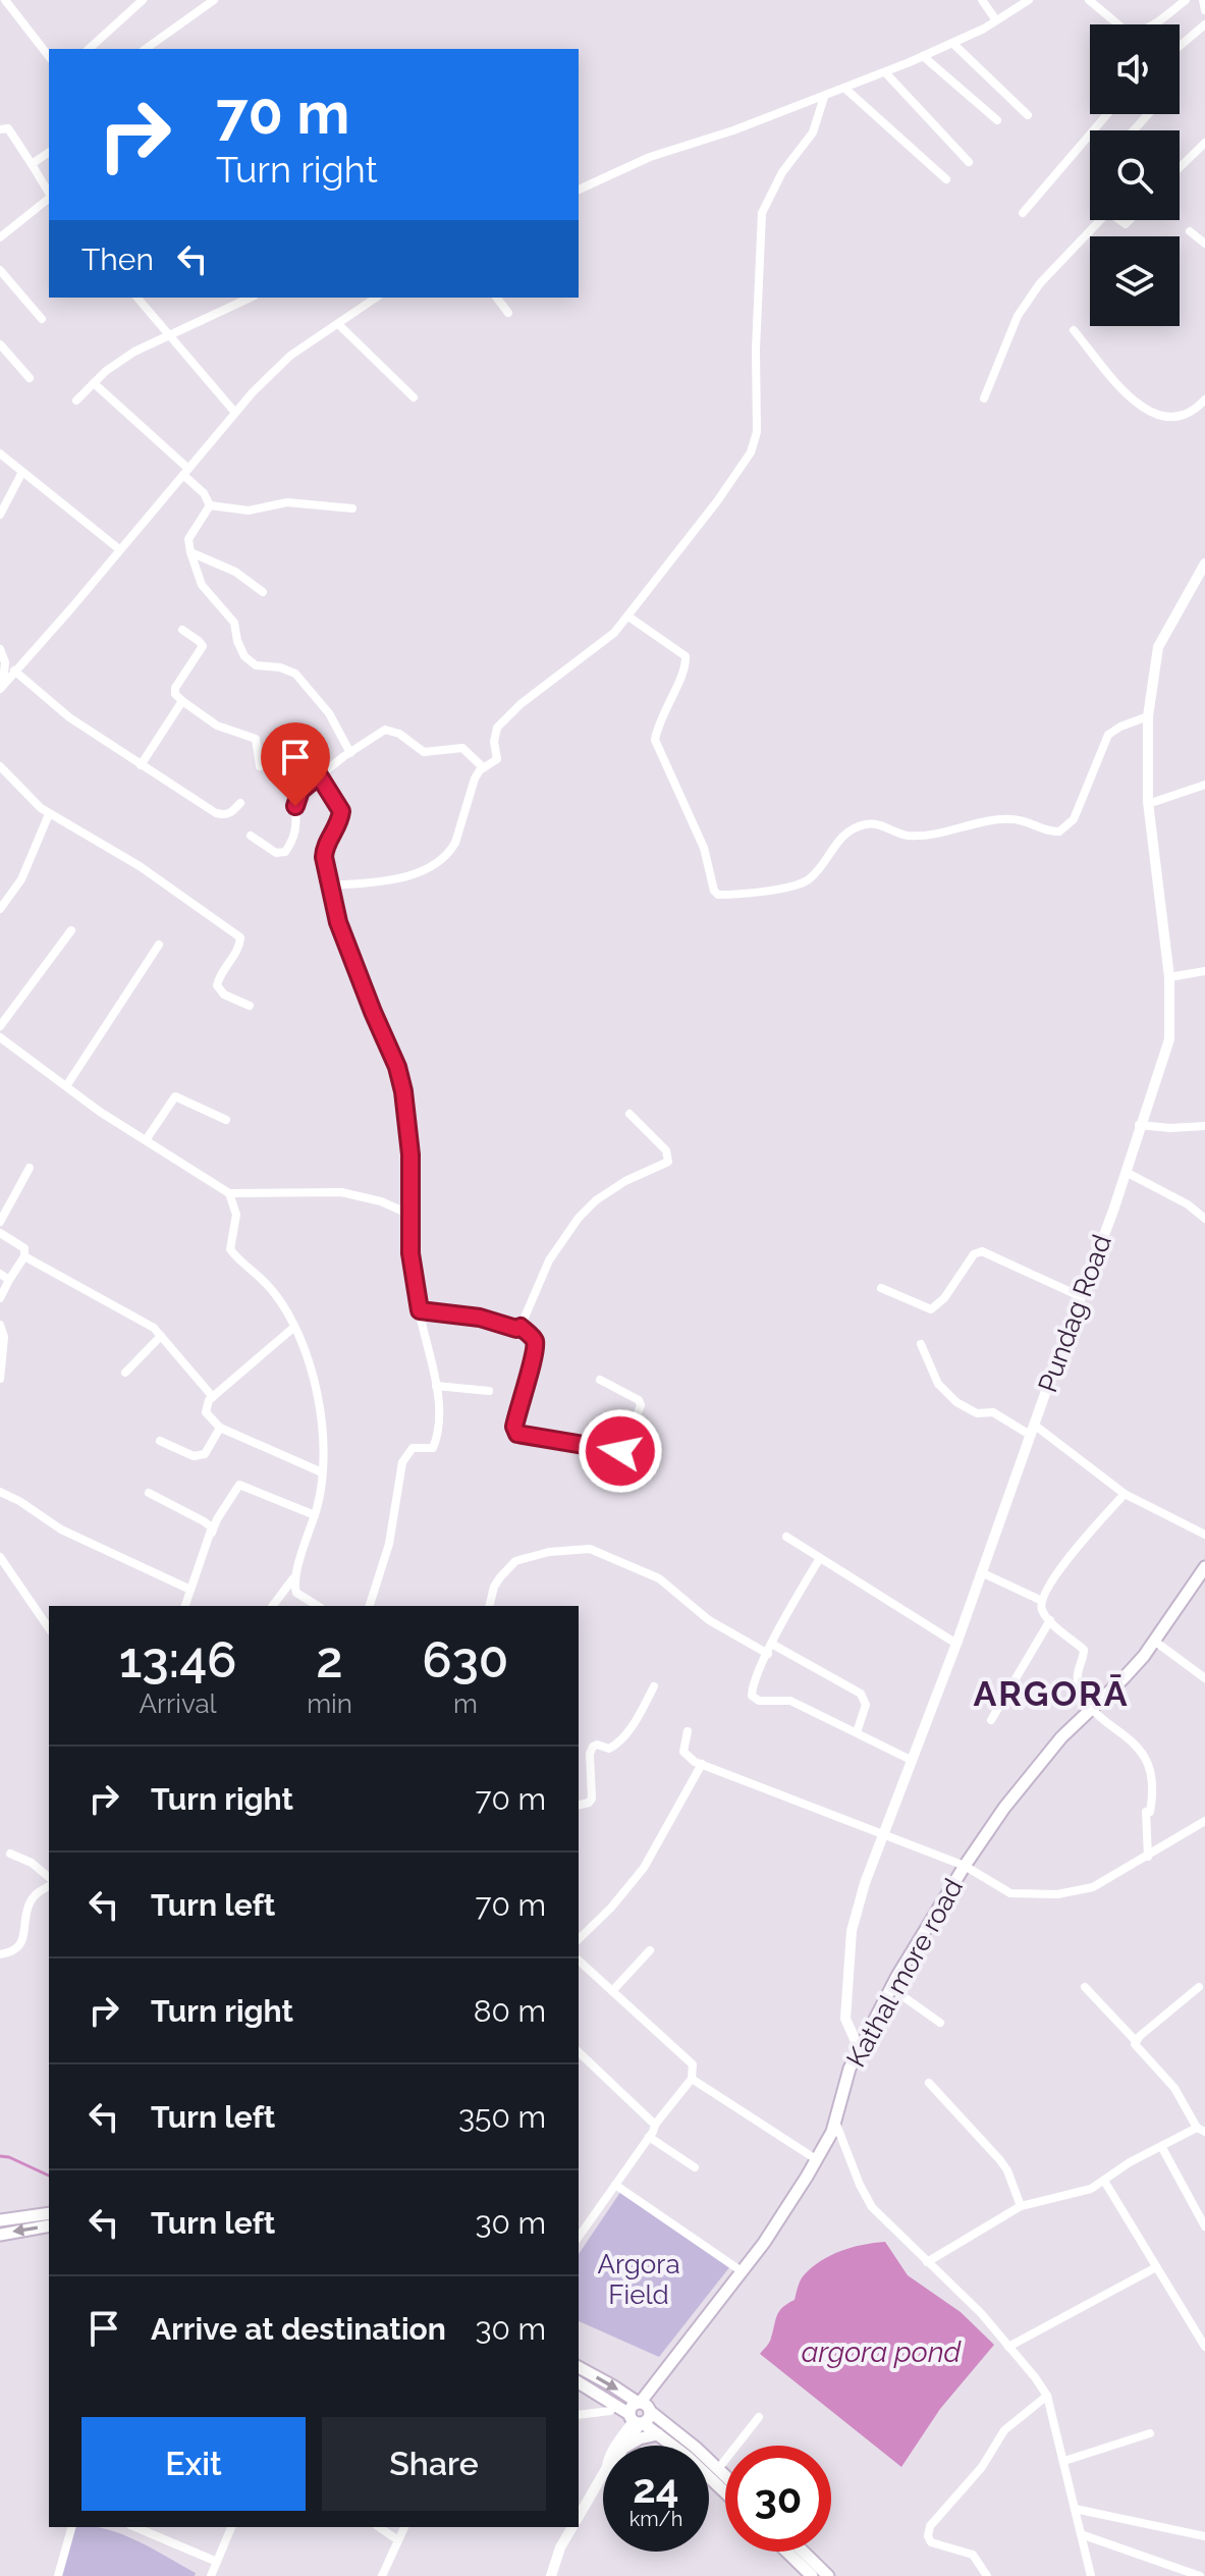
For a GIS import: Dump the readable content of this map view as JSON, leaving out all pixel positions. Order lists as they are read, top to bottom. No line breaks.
{"streets":{"main road":["Kathal more road"],"street":["Pundag Road"]},"crossings":[["Pundag Road","Kathal more road"]],"districts":["ARGORĀ"],"water":["argora pond"],"parks":["Argora Field"],"page":{"turn":["70 m","Turn right"],"then":"Then","eta":["13:46","Arrival","2","min","630","m"],"list":[{"name":"Turn right","value":"70 m"},{"name":"Turn left","value":"70 m"},{"name":"Turn right","value":"80 m"},{"name":"Turn left","value":"350 m"},{"name":"Turn left","value":"30 m"},{"name":"Arrive at destination","value":"30 m"}],"buttons":["Exit","Share"],"speed":"24 km/h","limit":"30"}}
